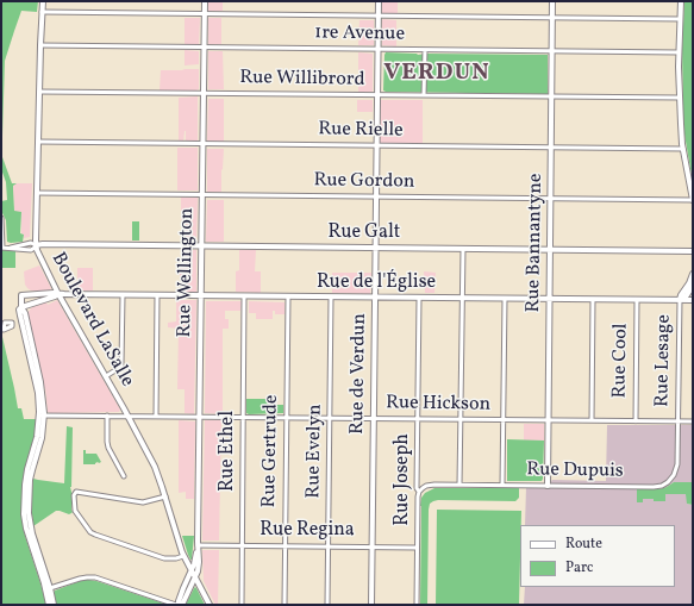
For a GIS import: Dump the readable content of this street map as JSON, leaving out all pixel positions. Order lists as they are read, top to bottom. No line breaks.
{"streets":{"main road":["Rue Galt","Rue Bannantyne","Rue Wellington","Rue de l'Église","Boulevard LaSalle","Rue de Verdun"],"street":["1re Avenue","Rue Willibrord","Rue Rielle","Rue Gordon","Rue Cool","Rue Lesage","Rue Hickson","Rue Ethel","Rue Gertrude","Rue Evelyn","Rue Dupuis","Rue Joseph","Rue Regina"]},"crossings":[["1re Avenue","Rue Bannantyne"],["1re Avenue","Rue Wellington"],["1re Avenue","Boulevard LaSalle"],["1re Avenue","Rue de Verdun"],["Rue Willibrord","Rue Bannantyne"],["Rue Willibrord","Rue Wellington"],["Rue Willibrord","Boulevard LaSalle"],["Rue Willibrord","Rue de Verdun"],["Rue Rielle","Rue Bannantyne"],["Rue Rielle","Rue Wellington"],["Rue Rielle","Boulevard LaSalle"],["Rue Rielle","Rue de Verdun"],["Rue Gordon","Rue Bannantyne"],["Rue Gordon","Rue Wellington"],["Rue Gordon","Boulevard LaSalle"],["Rue Gordon","Rue de Verdun"],["Rue Galt","Rue Bannantyne"],["Rue Galt","Rue Wellington"],["Rue Galt","Boulevard LaSalle"],["Rue Galt","Rue de Verdun"],["Rue Bannantyne","Rue de l'Église"],["Rue Bannantyne","Rue Hickson"],["Rue Bannantyne","Rue Dupuis"],["Rue Wellington","Rue de l'Église"],["Rue Wellington","Boulevard LaSalle"],["Rue Wellington","Rue Hickson"],["Rue Wellington","Rue Regina"],["Rue de l'Église","Boulevard LaSalle"],["Rue de l'Église","Rue Cool"],["Rue de l'Église","Rue Lesage"],["Rue de l'Église","Rue de Verdun"],["Rue de l'Église","Rue Ethel"],["Rue de l'Église","Rue Gertrude"],["Rue de l'Église","Rue Evelyn"],["Rue de l'Église","Rue Joseph"],["Boulevard LaSalle","Rue Hickson"],["Rue Cool","Rue Hickson"],["Rue Lesage","Rue Hickson"],["Rue Lesage","Rue Dupuis"],["Rue de Verdun","Rue Hickson"],["Rue de Verdun","Rue Regina"],["Rue Hickson","Rue Ethel"],["Rue Hickson","Rue Gertrude"],["Rue Hickson","Rue Evelyn"],["Rue Hickson","Rue Dupuis"],["Rue Hickson","Rue Joseph"],["Rue Ethel","Rue Regina"],["Rue Gertrude","Rue Regina"],["Rue Evelyn","Rue Regina"],["Rue Dupuis","Rue Joseph"],["Rue Joseph","Rue Regina"]],"districts":["VERDUN"],"legend":["Route","Parc"]}
